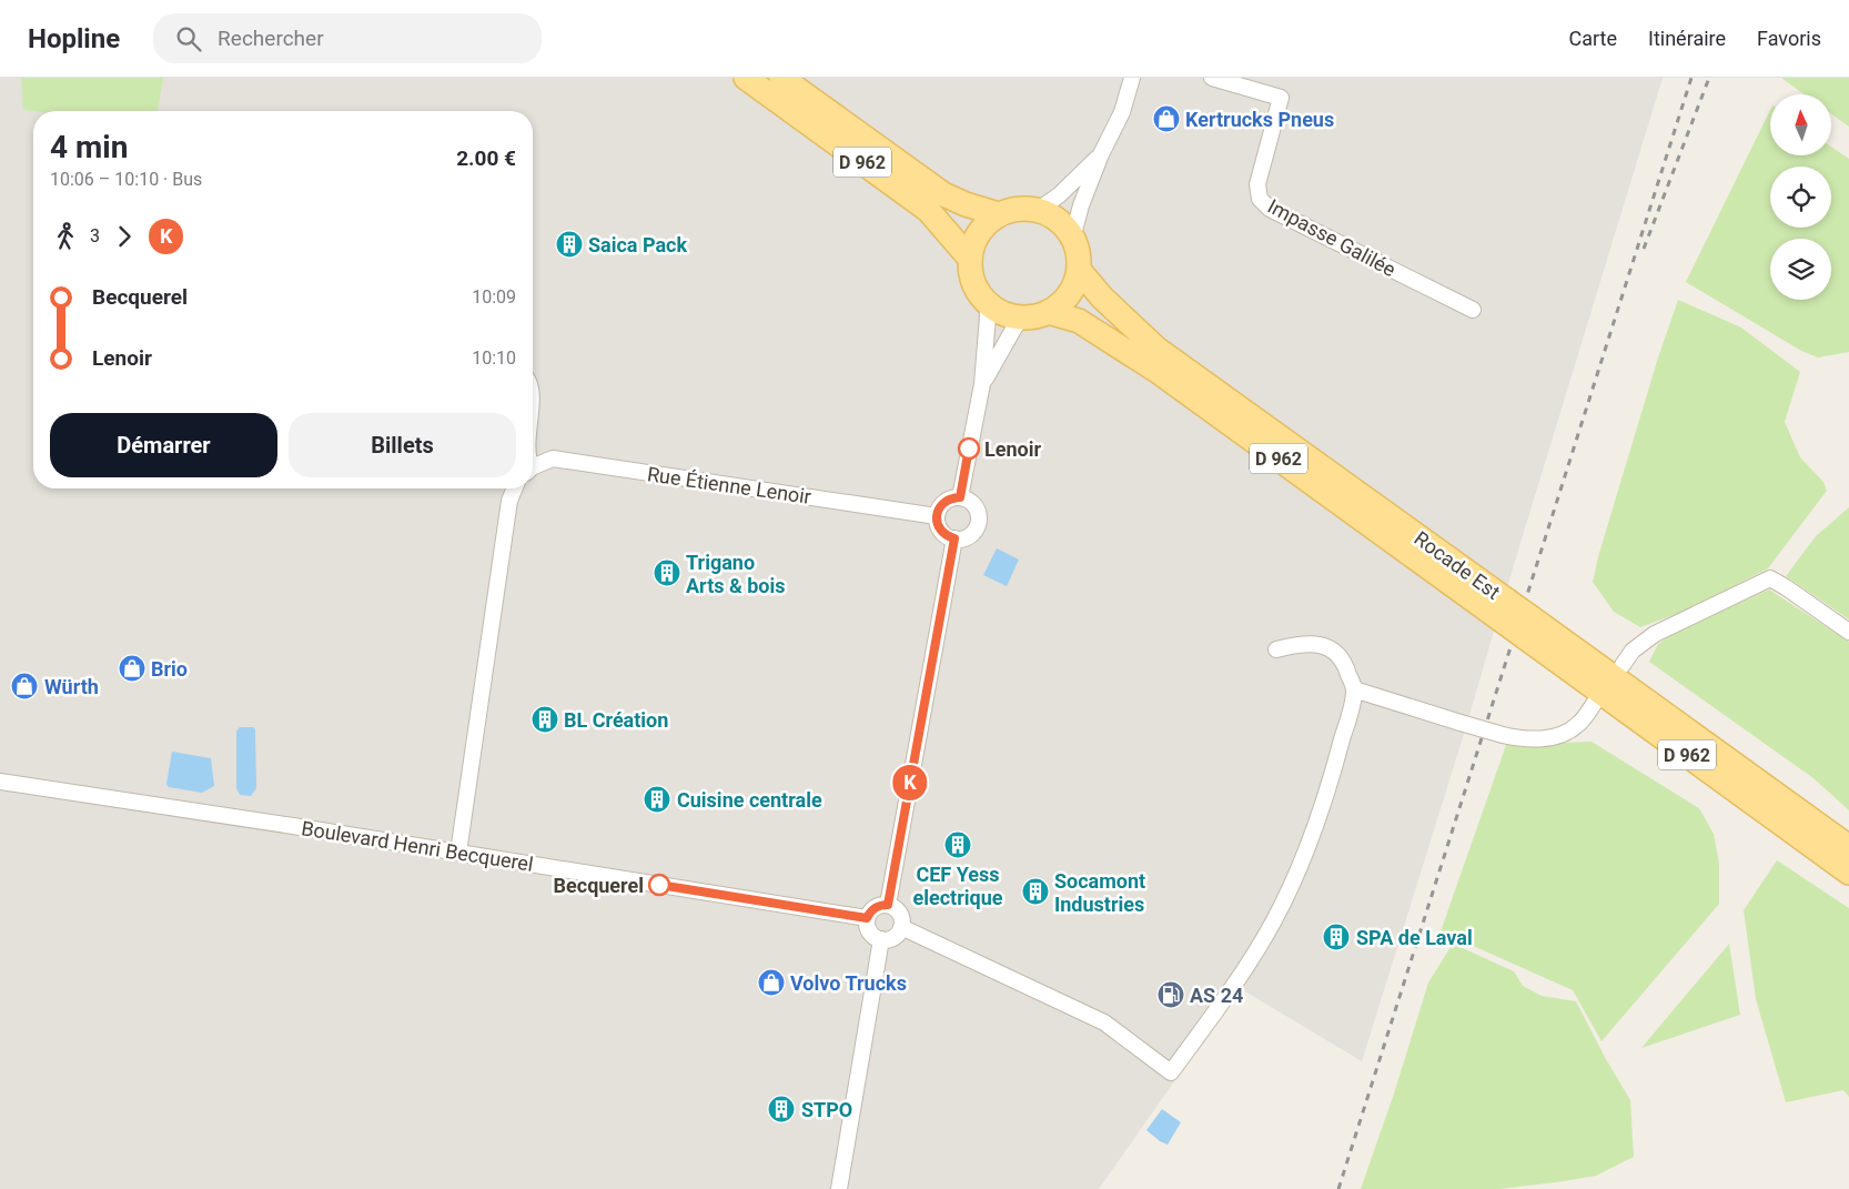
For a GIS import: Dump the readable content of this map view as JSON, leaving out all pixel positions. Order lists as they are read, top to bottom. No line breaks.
{"streets":{"main road":["D 962","Rocade Est"],"street":["Impasse Galilée","Rue Étienne Lenoir","Boulevard Henri Becquerel"]},"crossings":[["D 962","Rocade Est"]],"places":{"shop":["Kertrucks Pneus","Brio","Würth","Volvo Trucks"],"building":["Saica Pack","Trigano Arts & bois","BL Création","Cuisine centrale","CEF Yess electrique","Socamont Industries","SPA de Laval","STPO"],"other":["Lenoir","Becquerel"],"fuel station":["AS 24"]},"lines":["bus line K"],"north":"top","page":{"header":"Hopline","search":"Rechercher","nav":["Carte","Itinéraire","Favoris"],"on_map":"K","heading":["4 min","10:06 – 10:10 · Bus","2.00 €"],"legs":["3","K"],"list":[{"name":"Becquerel","value":"10:09"},{"name":"Lenoir","value":"10:10"}],"buttons":["Démarrer","Billets"]}}
